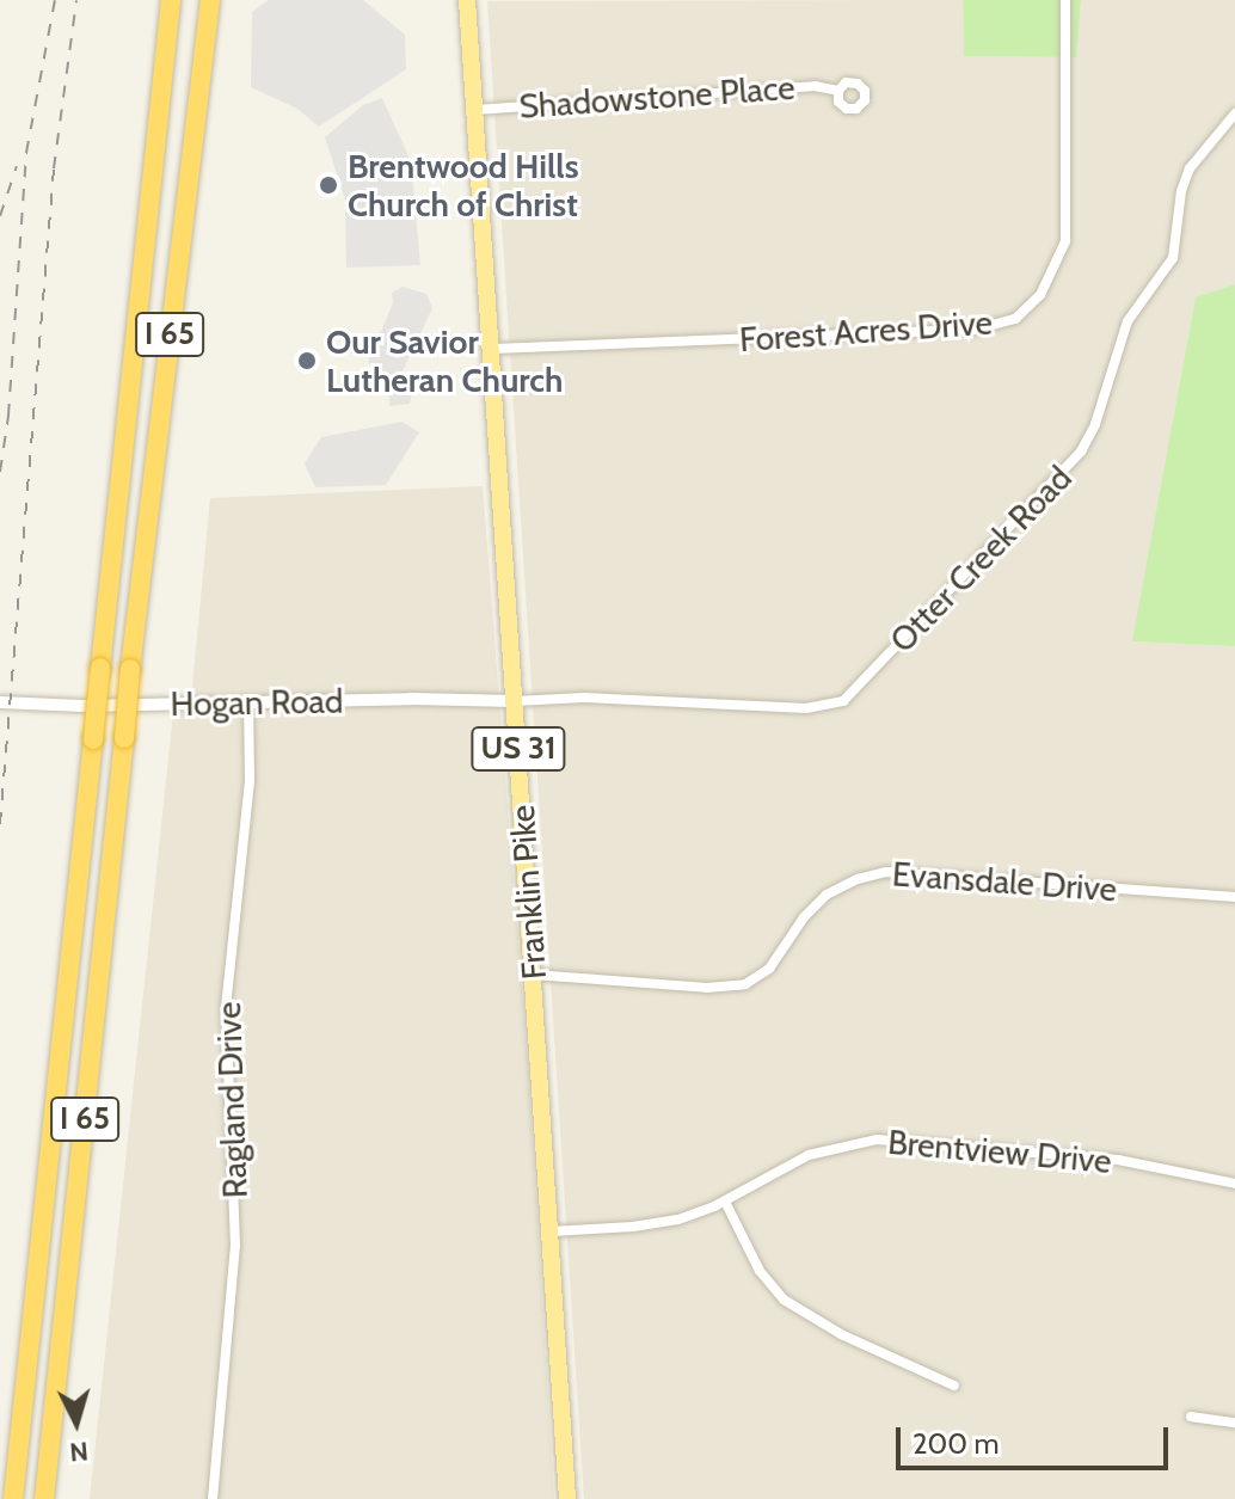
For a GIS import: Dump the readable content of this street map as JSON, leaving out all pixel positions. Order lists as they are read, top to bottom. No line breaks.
{"streets":{"highway":["I 65"],"main road":["US 31","Franklin Pike"],"street":["Shadowstone Place","Forest Acres Drive","Otter Creek Road","Hogan Road","Evansdale Drive","Ragland Drive","Brentview Drive"]},"crossings":[["Shadowstone Place","Franklin Pike"],["Forest Acres Drive","Franklin Pike"],["Otter Creek Road","Hogan Road"],["Otter Creek Road","Franklin Pike"],["Hogan Road","Franklin Pike"],["Hogan Road","Ragland Drive"],["Evansdale Drive","Franklin Pike"],["Franklin Pike","Brentview Drive"]],"places":["Brentwood Hills Church of Christ","Our Savior Lutheran Church"],"scale_bar":"200 m","north":"bottom"}
